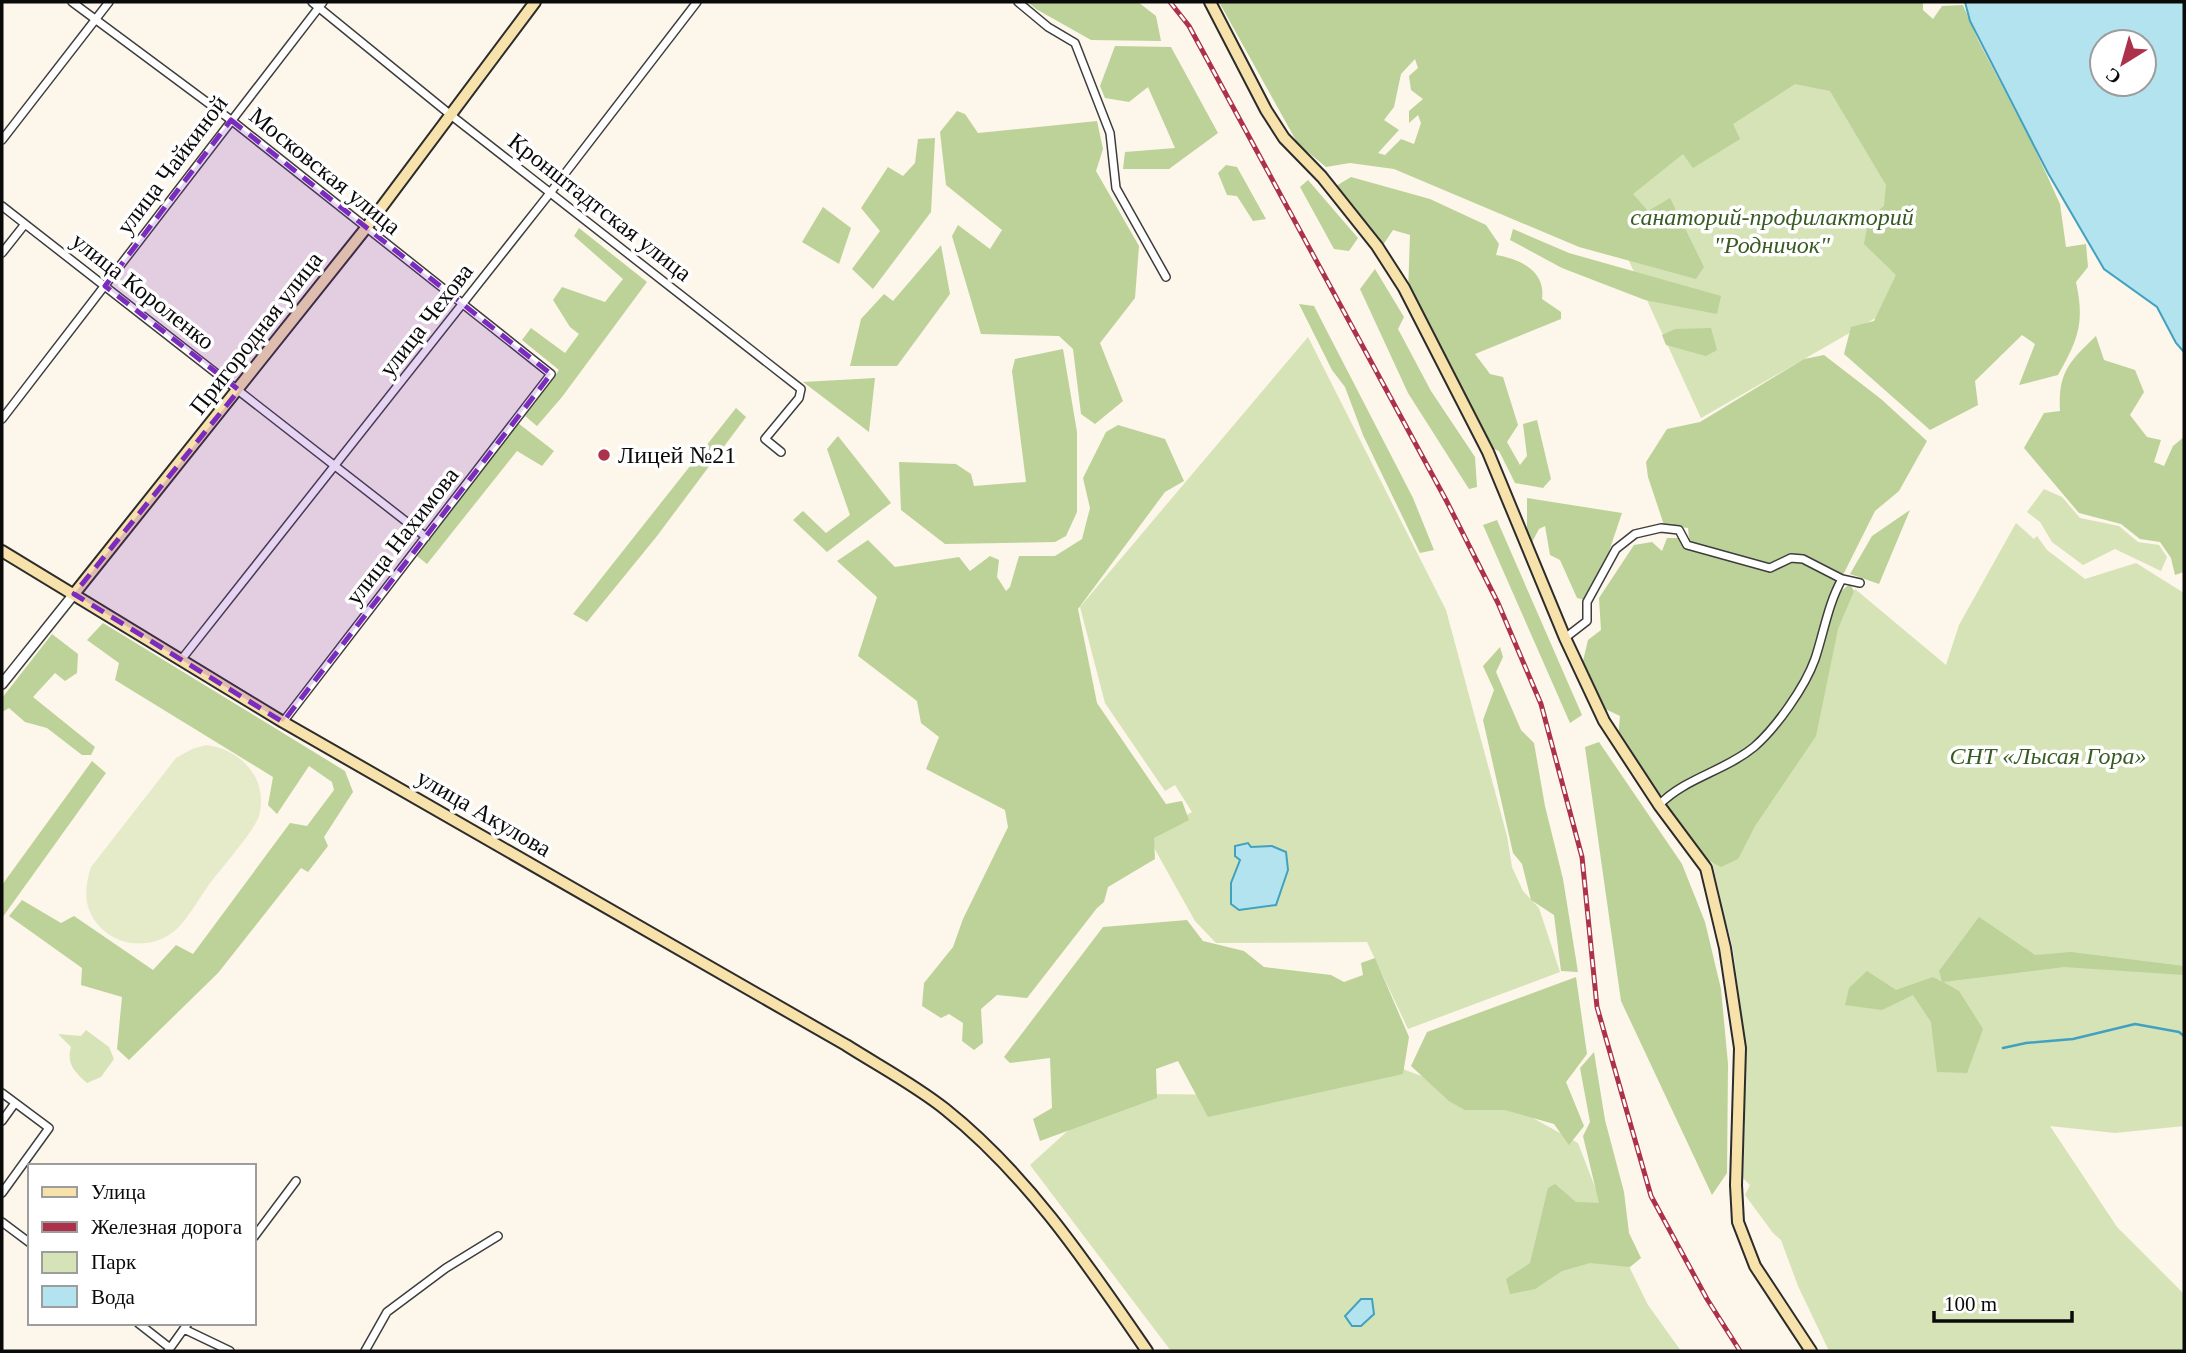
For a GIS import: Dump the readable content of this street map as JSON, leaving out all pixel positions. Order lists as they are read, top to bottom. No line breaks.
{"streets":{"main road":["Пригородная улица","улица Акулова"],"street":["улица Чайкиной","Московская улица","Кронштадтская улица","улица Короленко","улица Чехова","улица Нахимова"]},"crossings":[["улица Чайкиной","Московская улица"],["улица Чайкиной","Кронштадтская улица"],["улица Чайкиной","улица Короленко"],["Московская улица","улица Чехова"],["Московская улица","Пригородная улица"],["Московская улица","улица Нахимова"],["Кронштадтская улица","улица Чехова"],["Кронштадтская улица","Пригородная улица"],["улица Короленко","улица Чехова"],["улица Короленко","Пригородная улица"],["улица Короленко","улица Нахимова"],["улица Чехова","улица Акулова"],["Пригородная улица","улица Акулова"],["улица Нахимова","улица Акулова"]],"parks":["санаторий-профилакторий \"Родничок\"","СНТ «Лысая Гора»"],"places":["Лицей №21"],"legend":["Улица","Железная дорога","Парк","Вода"],"scale_bar":"100 m","north":"bottom left"}
